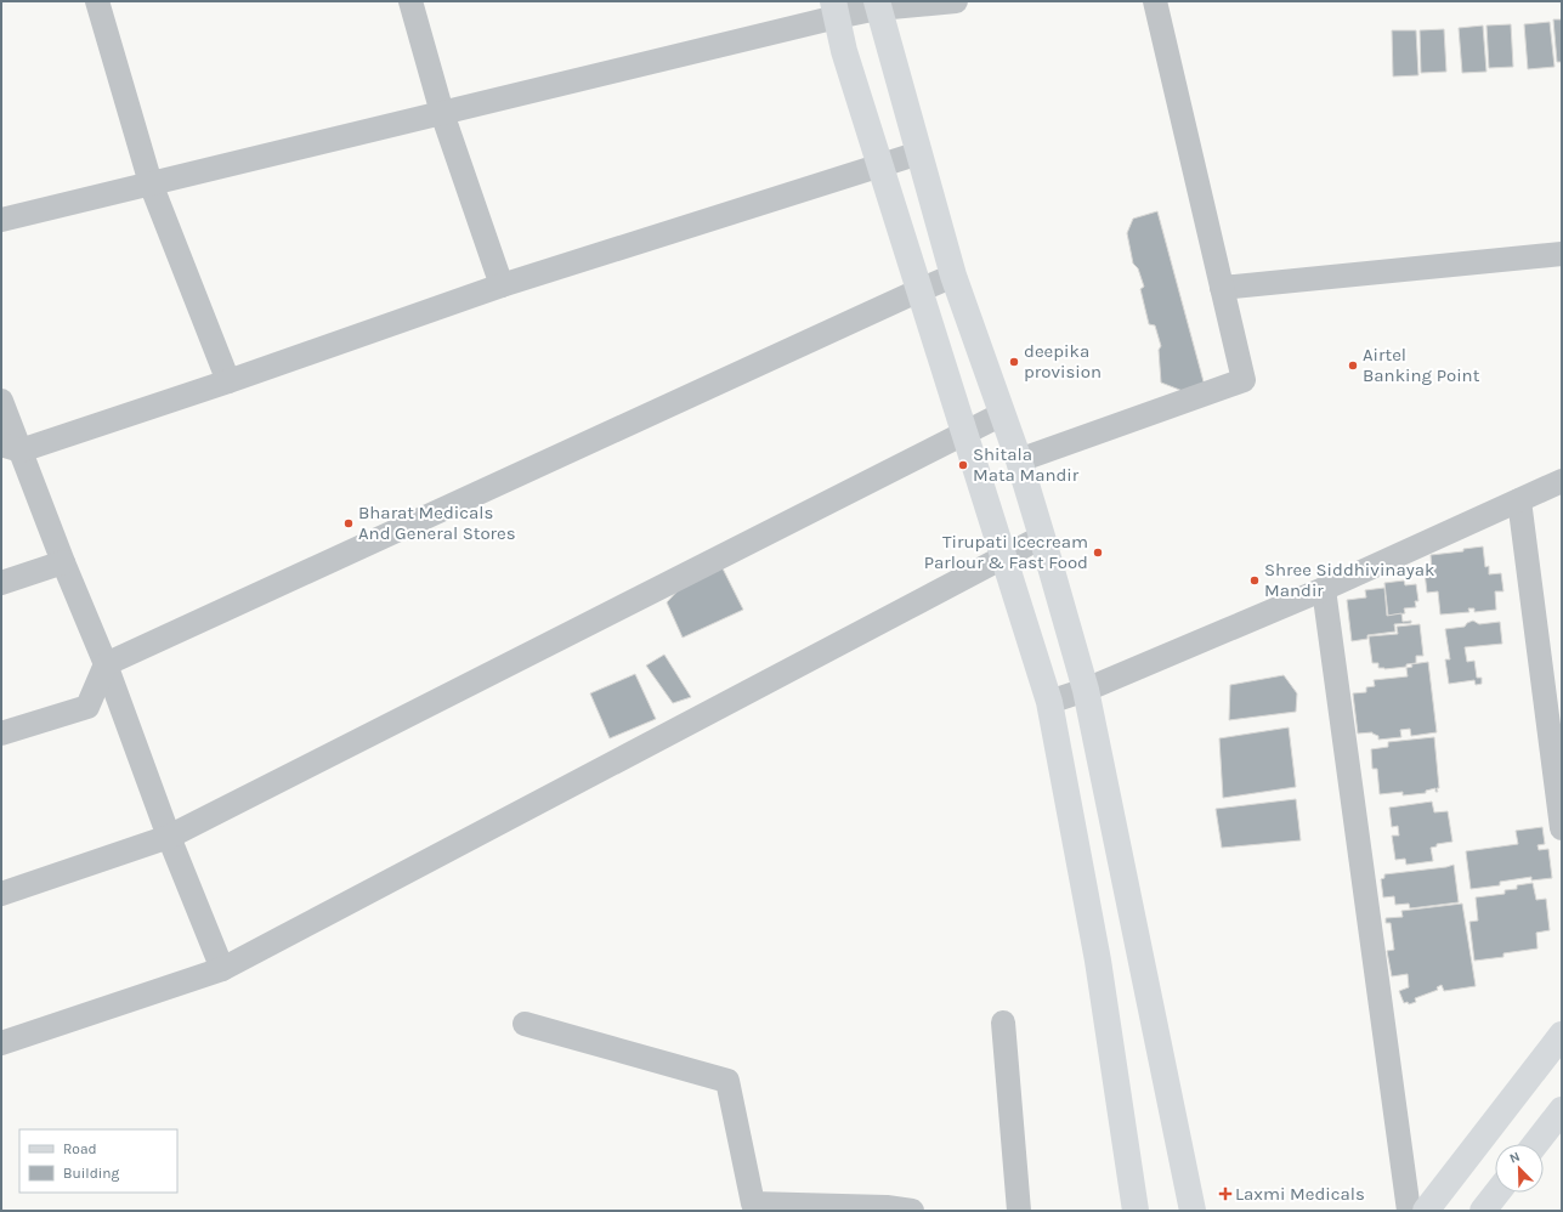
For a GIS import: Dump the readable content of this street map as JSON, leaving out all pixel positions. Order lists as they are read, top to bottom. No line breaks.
{"places":{"other":["deepika provision","Airtel Banking Point","Shitala Mata Mandir","Bharat Medicals And General Stores","Tirupati Icecream Parlour & Fast Food","Shree Siddhivinayak Mandir"],"health":["Laxmi Medicals"]},"legend":["Road","Building"],"north":"top left"}
